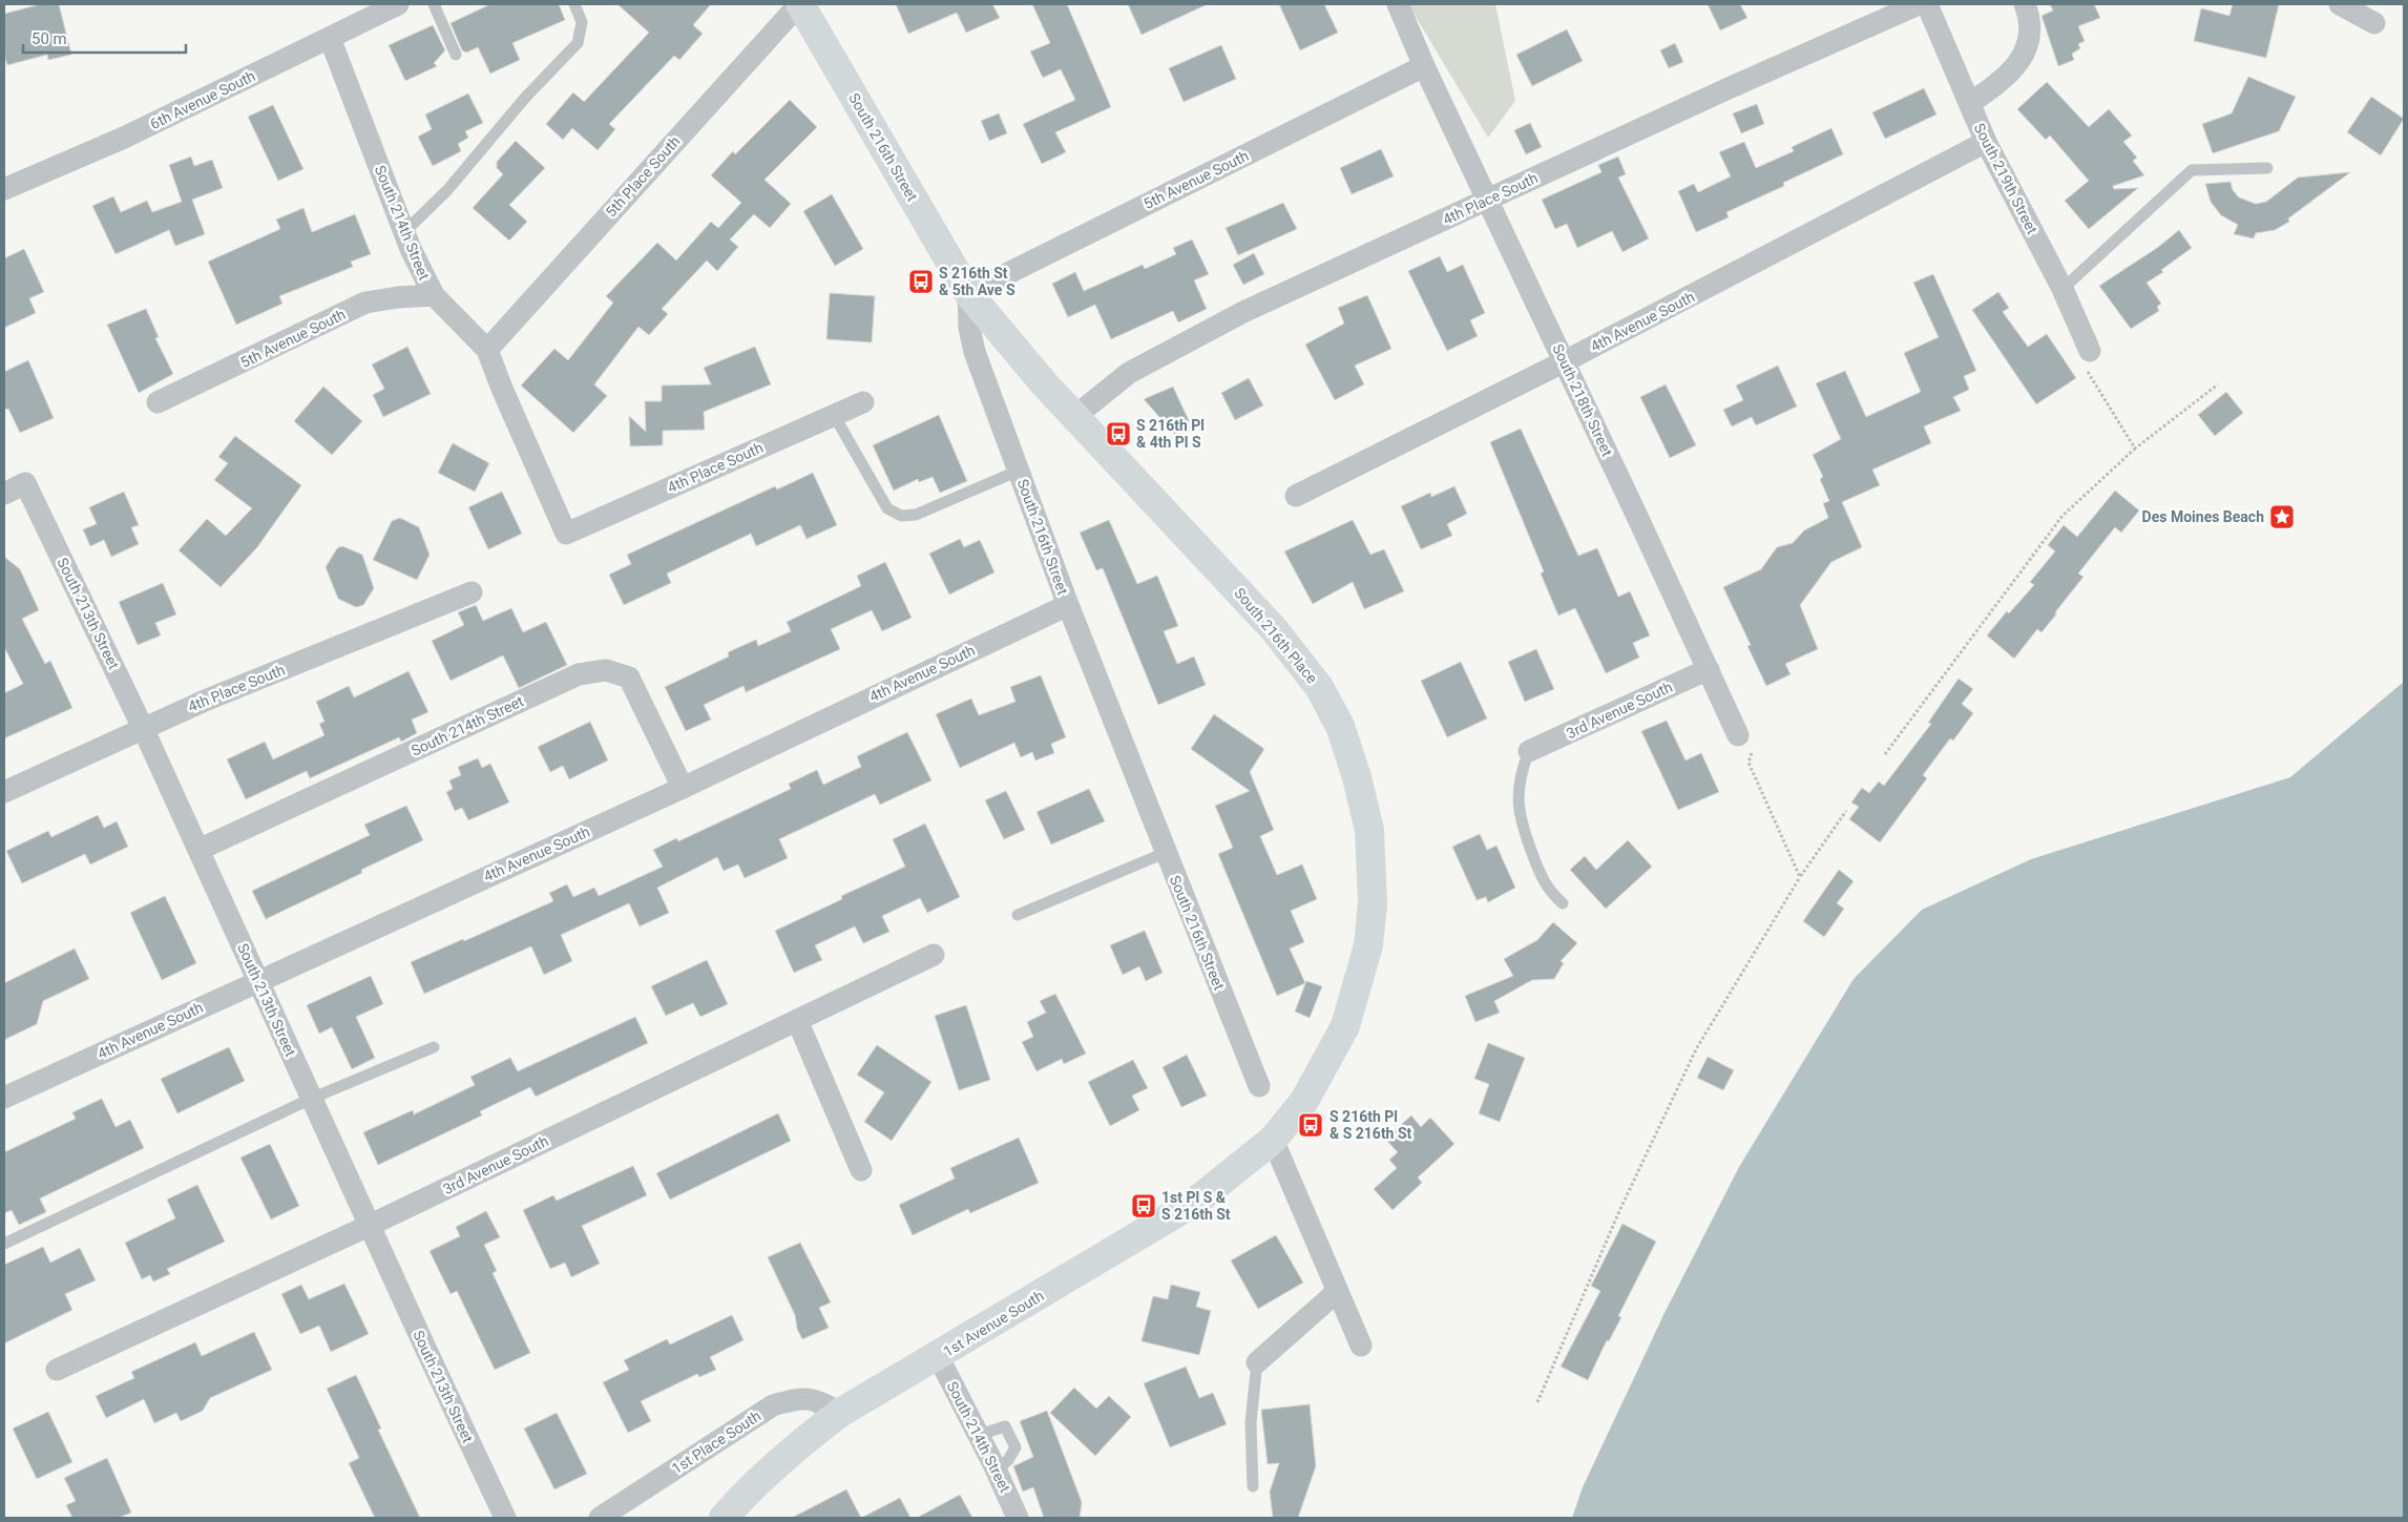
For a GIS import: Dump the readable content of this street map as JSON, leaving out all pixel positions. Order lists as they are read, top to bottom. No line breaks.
{"streets":{"main road":["South 216th Street","South 216th Place","1st Avenue South"],"street":["6th Avenue South","5th Place South","South 219th Street","5th Avenue South","4th Place South","South 214th Street","4th Avenue South","South 218th Street","South 213th Street","3rd Avenue South","1st Place South"]},"crossings":[["6th Avenue South","South 214th Street"],["South 216th Street","5th Place South"],["South 216th Street","5th Avenue South"],["South 216th Street","4th Avenue South"],["South 216th Street","South 216th Place"],["5th Place South","South 214th Street"],["South 219th Street","4th Avenue South"],["5th Avenue South","South 214th Street"],["5th Avenue South","South 218th Street"],["5th Avenue South","South 216th Place"],["4th Place South","South 214th Street"],["4th Place South","South 218th Street"],["4th Place South","South 213th Street"],["4th Place South","South 216th Place"],["South 214th Street","4th Avenue South"],["South 214th Street","South 213th Street"],["South 214th Street","1st Avenue South"],["4th Avenue South","South 218th Street"],["4th Avenue South","South 213th Street"],["South 218th Street","3rd Avenue South"],["South 213th Street","3rd Avenue South"],["South 216th Place","1st Avenue South"],["1st Avenue South","1st Place South"]],"places":{"bus stop":["S 216th St & 5th Ave S","S 216th Pl & 4th Pl S","S 216th Pl & S 216th St","1st Pl S & S 216th St"],"place":["Des Moines Beach"]},"scale_bar":"50 m"}
